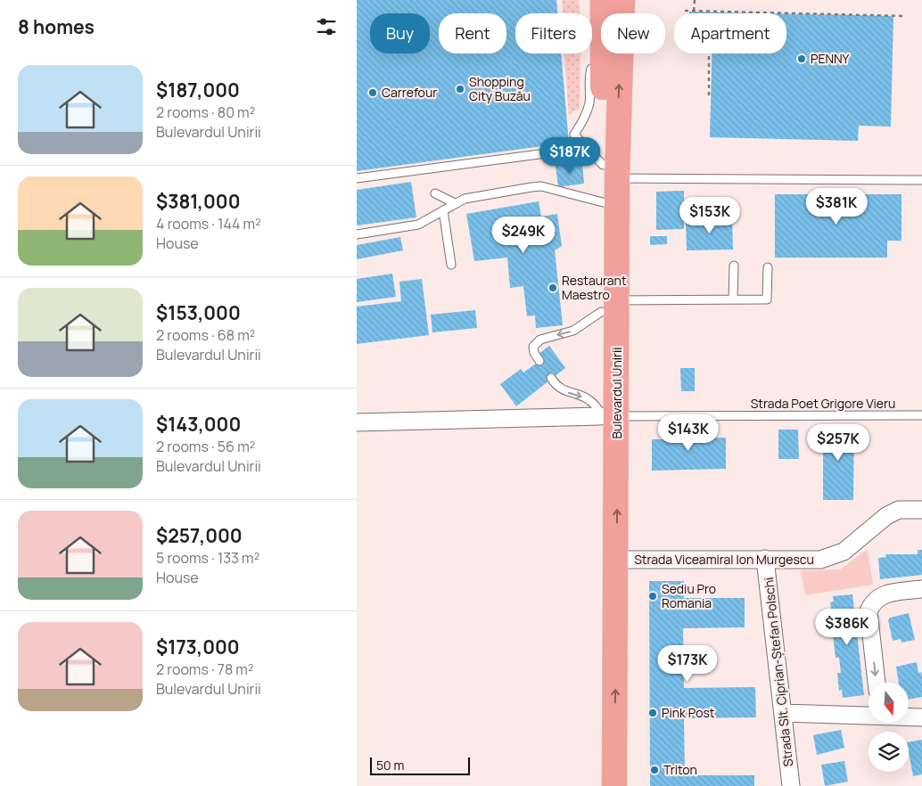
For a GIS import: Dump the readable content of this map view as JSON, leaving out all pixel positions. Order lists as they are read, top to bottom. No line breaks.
{"streets":{"main road":["Bulevardul Unirii"],"street":["Strada Viceamiral Ion Murgescu","Strada Slt. Ciprian-Ștefan Polschi"],"lane":["Strada Poet Grigore Vieru"]},"crossings":[["Bulevardul Unirii","Strada Poet Grigore Vieru"],["Bulevardul Unirii","Strada Viceamiral Ion Murgescu"],["Strada Viceamiral Ion Murgescu","Strada Slt. Ciprian-Ștefan Polschi"]],"places":["PENNY","Shopping City Buzău","Carrefour","Restaurant Maestro","Sediu Pro Romania","Pink Post","Triton"],"scale_bar":"50 m","north":"bottom","page":{"heading":"8 homes","chip":["Buy","Rent","Filters","New","Apartment"],"list":[{"name":"$187,000","note":"2 rooms · 80 m² · Bulevardul Unirii"},{"name":"$381,000","note":"4 rooms · 144 m² · House"},{"name":"$153,000","note":"2 rooms · 68 m² · Bulevardul Unirii"},{"name":"$143,000","note":"2 rooms · 56 m² · Bulevardul Unirii"},{"name":"$257,000","note":"5 rooms · 133 m² · House"},{"name":"$173,000","note":"2 rooms · 78 m² · Bulevardul Unirii"}],"price":["$187K","$381K","$153K","$249K","$143K","$257K","$386K","$173K"],"scale":"50 m"}}
